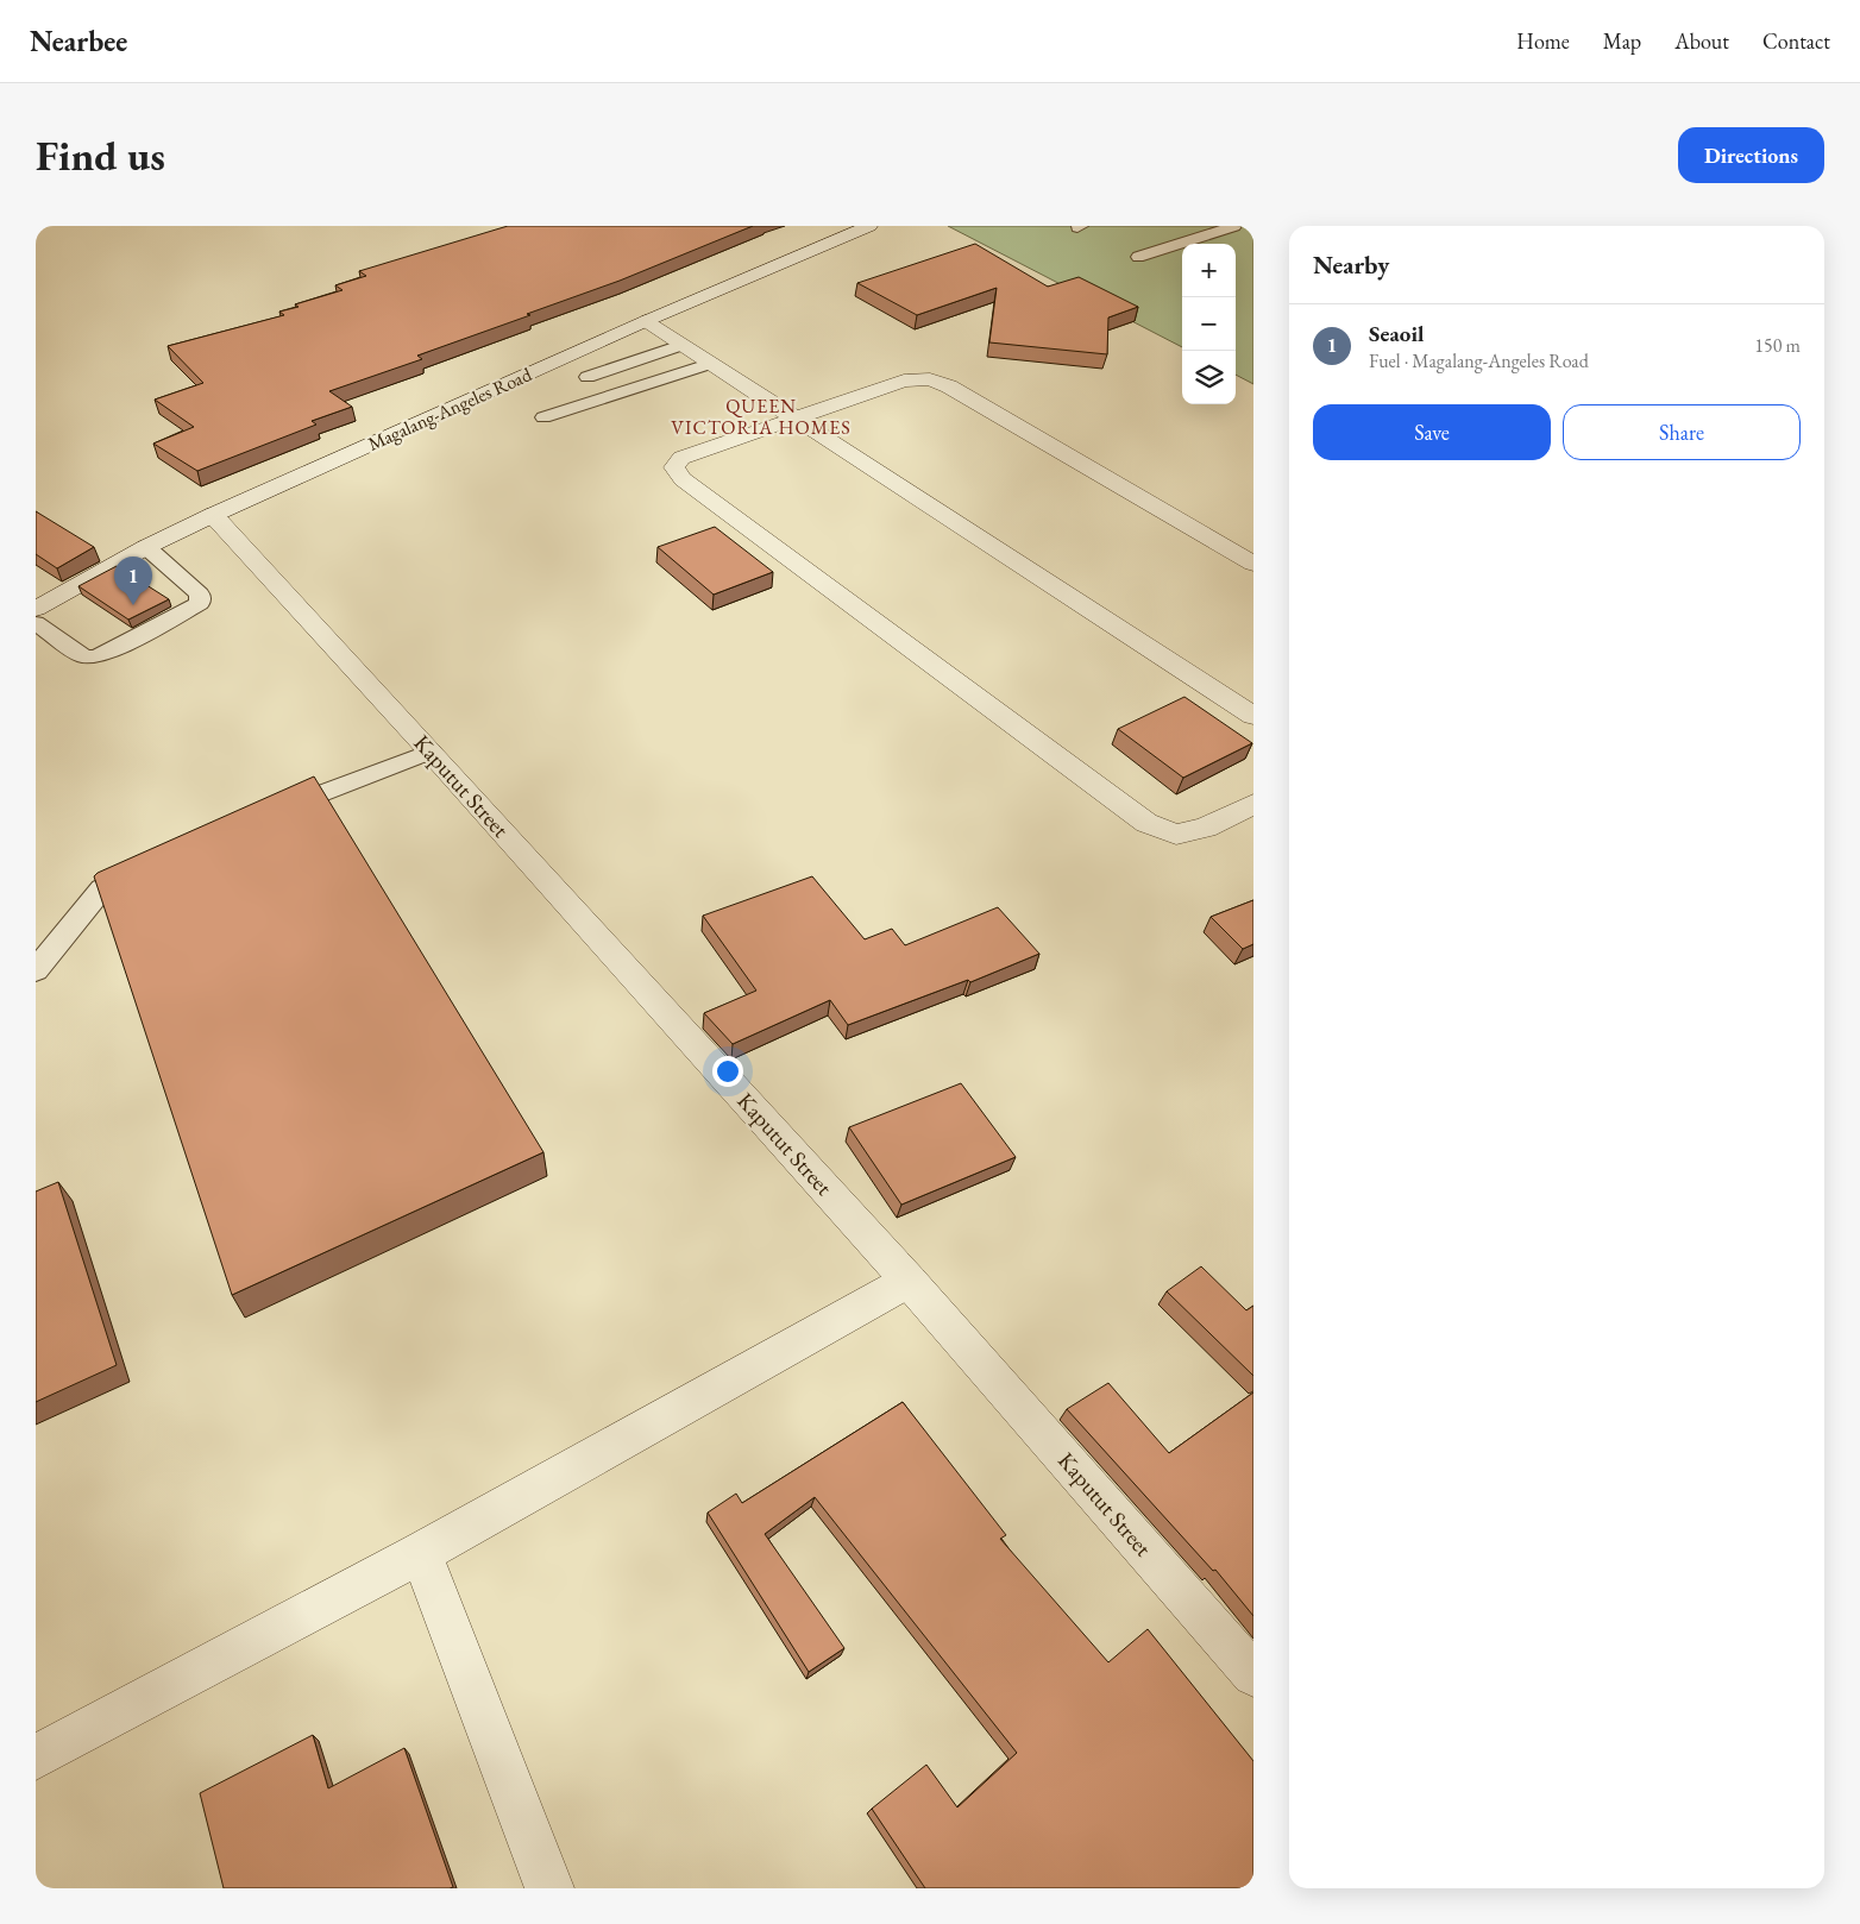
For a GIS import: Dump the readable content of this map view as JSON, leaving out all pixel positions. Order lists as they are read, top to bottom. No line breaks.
{"streets":{"street":["Magalang-Angeles Road","Kaputut Street"]},"crossings":[["Magalang-Angeles Road","Kaputut Street"]],"districts":["QUEEN VICTORIA HOMES"],"page":{"header":"Nearbee","nav":["Home","Map","About","Contact"],"buttons":["Directions",["Save","Share"]],"title":"Find us","heading":"Nearby","map_buttons":["+","−"],"list":[{"mark":"1","name":"Seaoil","note":"Fuel · Magalang-Angeles Road","value":"150 m"}],"pins":"1"}}
